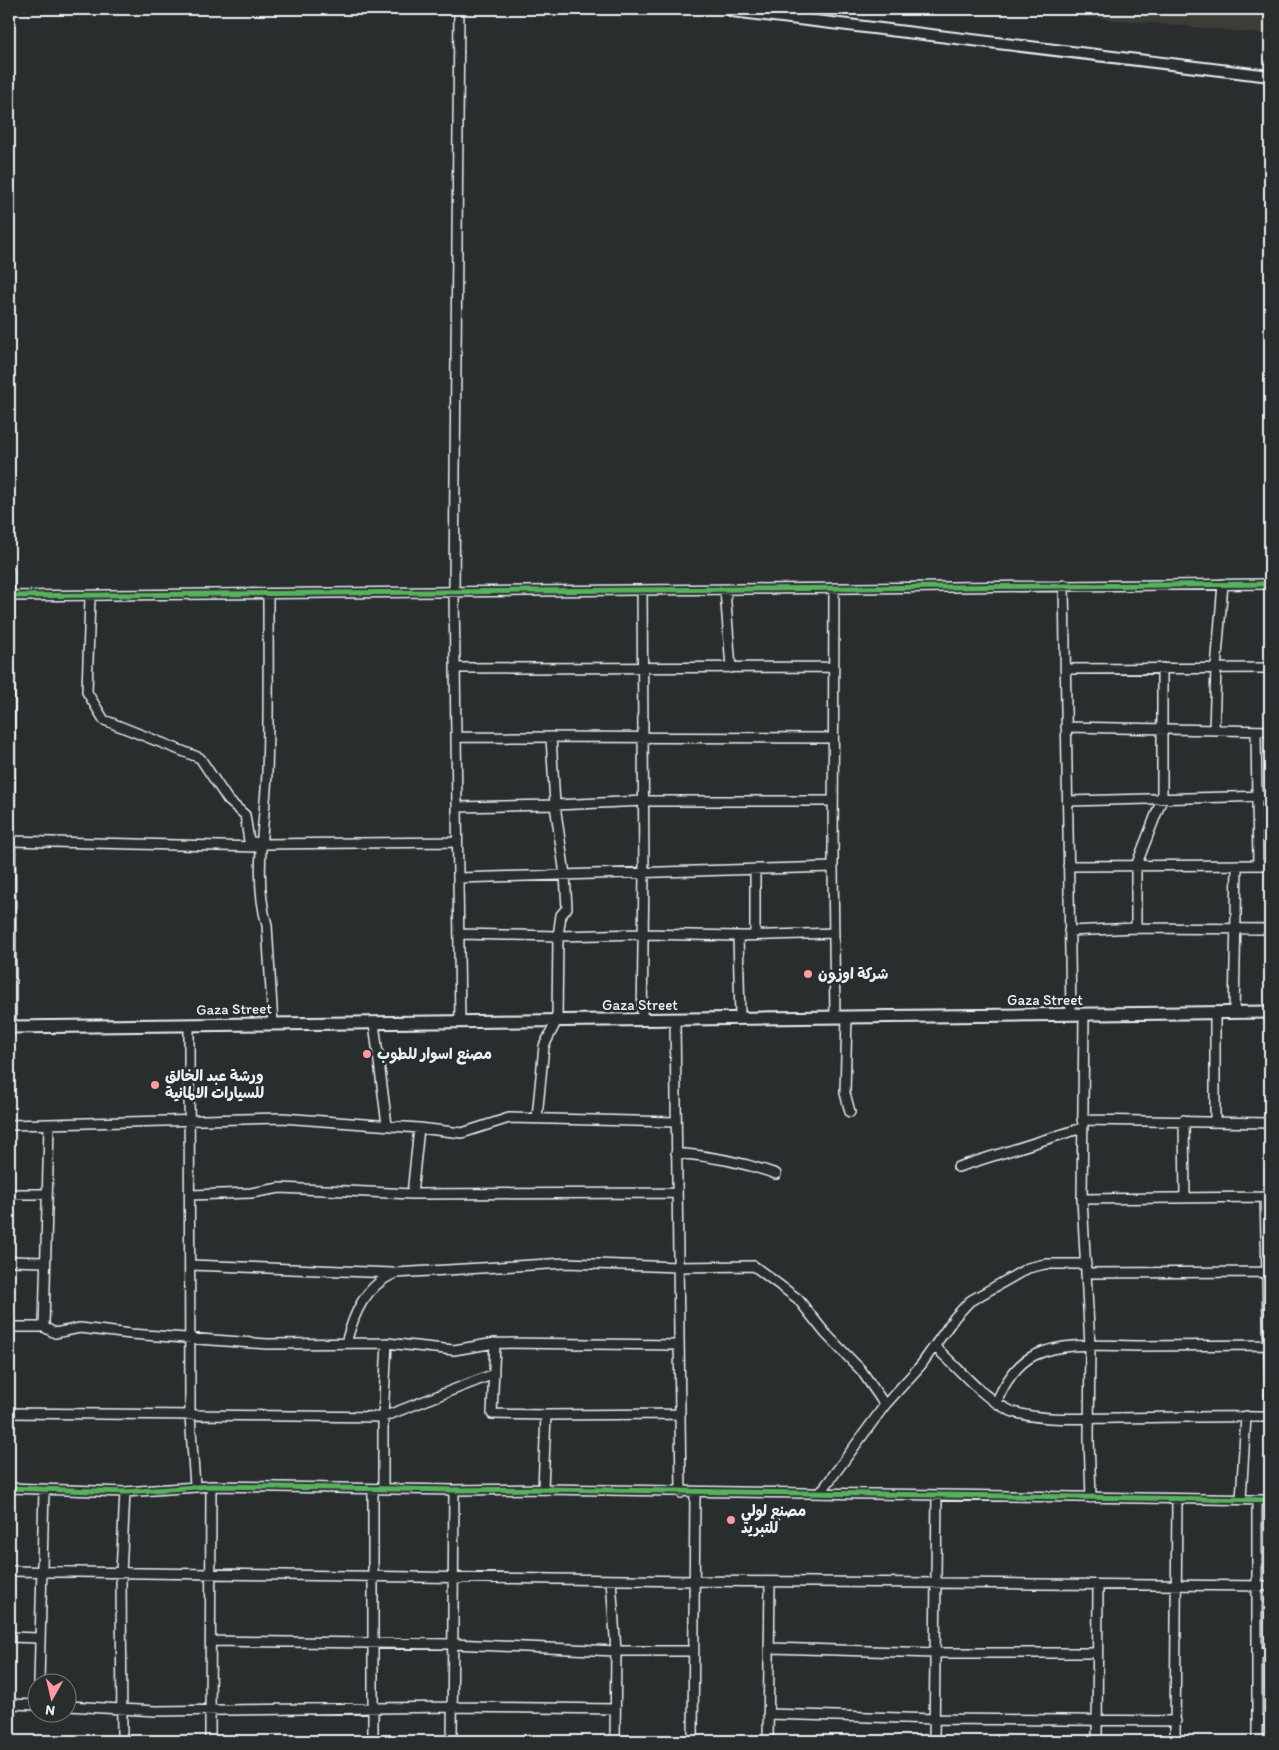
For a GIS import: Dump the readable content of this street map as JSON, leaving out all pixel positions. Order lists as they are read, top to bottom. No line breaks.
{"streets":{"main road":["Gaza Street"]},"places":["شركة اوزون","مصنع اسوار للطوب","ورشة عبد الخالق للسيارات الالمانية","مصنع لولي للتبريد"],"north":"bottom"}
